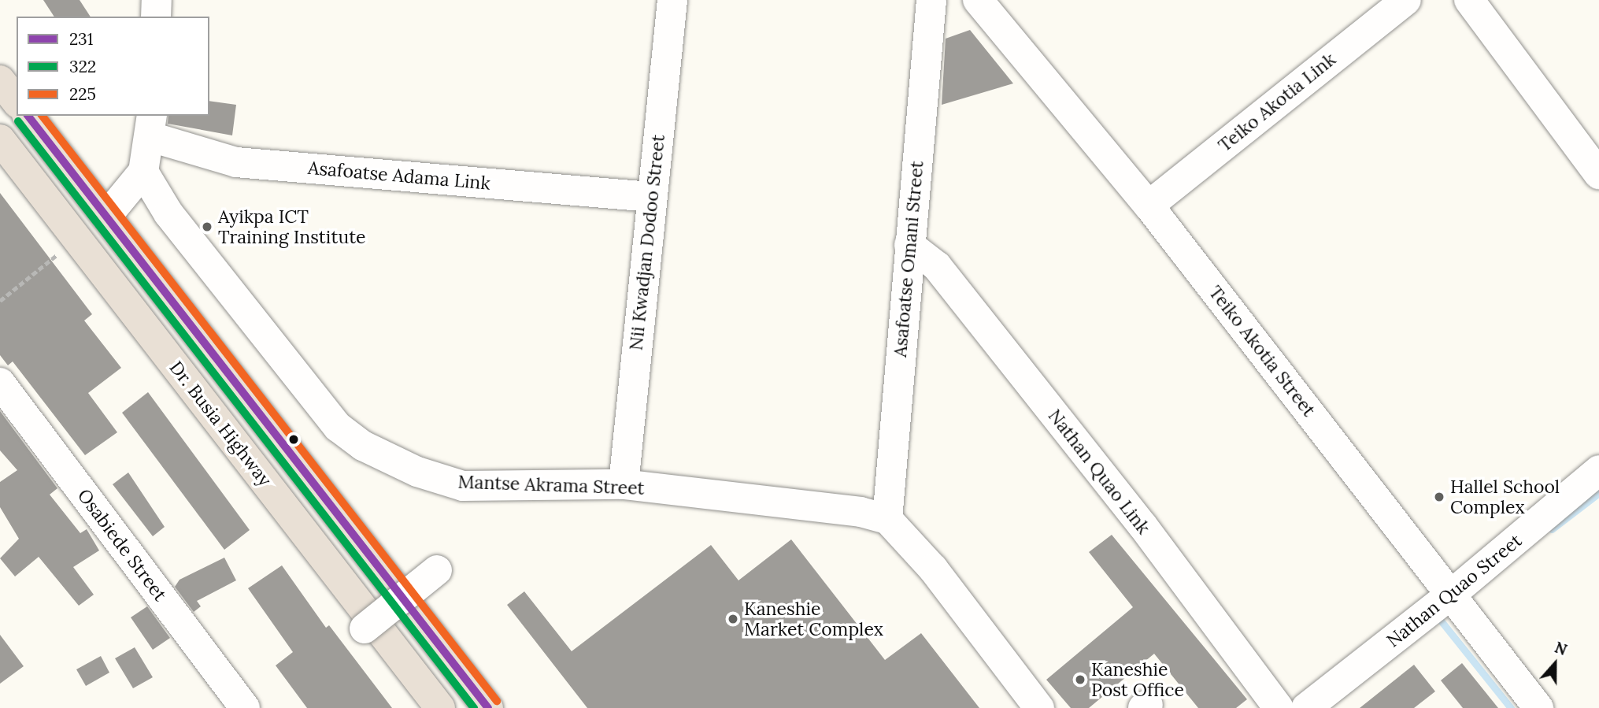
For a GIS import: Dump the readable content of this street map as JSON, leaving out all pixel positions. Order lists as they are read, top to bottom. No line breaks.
{"streets":{"highway":["Dr. Busia Highway"],"street":["Teiko Akotia Link","Asafoatse Adama Link","Nii Kwadjan Dodoo Street","Asafoatse Omani Street","Teiko Akotia Street","Nathan Quao Link","Mantse Akrama Street","Osabiede Street","Nathan Quao Street"]},"crossings":[["Teiko Akotia Link","Teiko Akotia Street"],["Asafoatse Adama Link","Nii Kwadjan Dodoo Street"],["Nii Kwadjan Dodoo Street","Mantse Akrama Street"],["Asafoatse Omani Street","Nathan Quao Link"],["Asafoatse Omani Street","Mantse Akrama Street"],["Teiko Akotia Street","Nathan Quao Street"]],"places":["Ayikpa ICT Training Institute","Hallel School Complex","Kaneshie Market Complex","Kaneshie Post Office"],"lines":["transit line 231","transit line 225","transit line 322"],"legend":["231","322","225"],"north":"top"}
